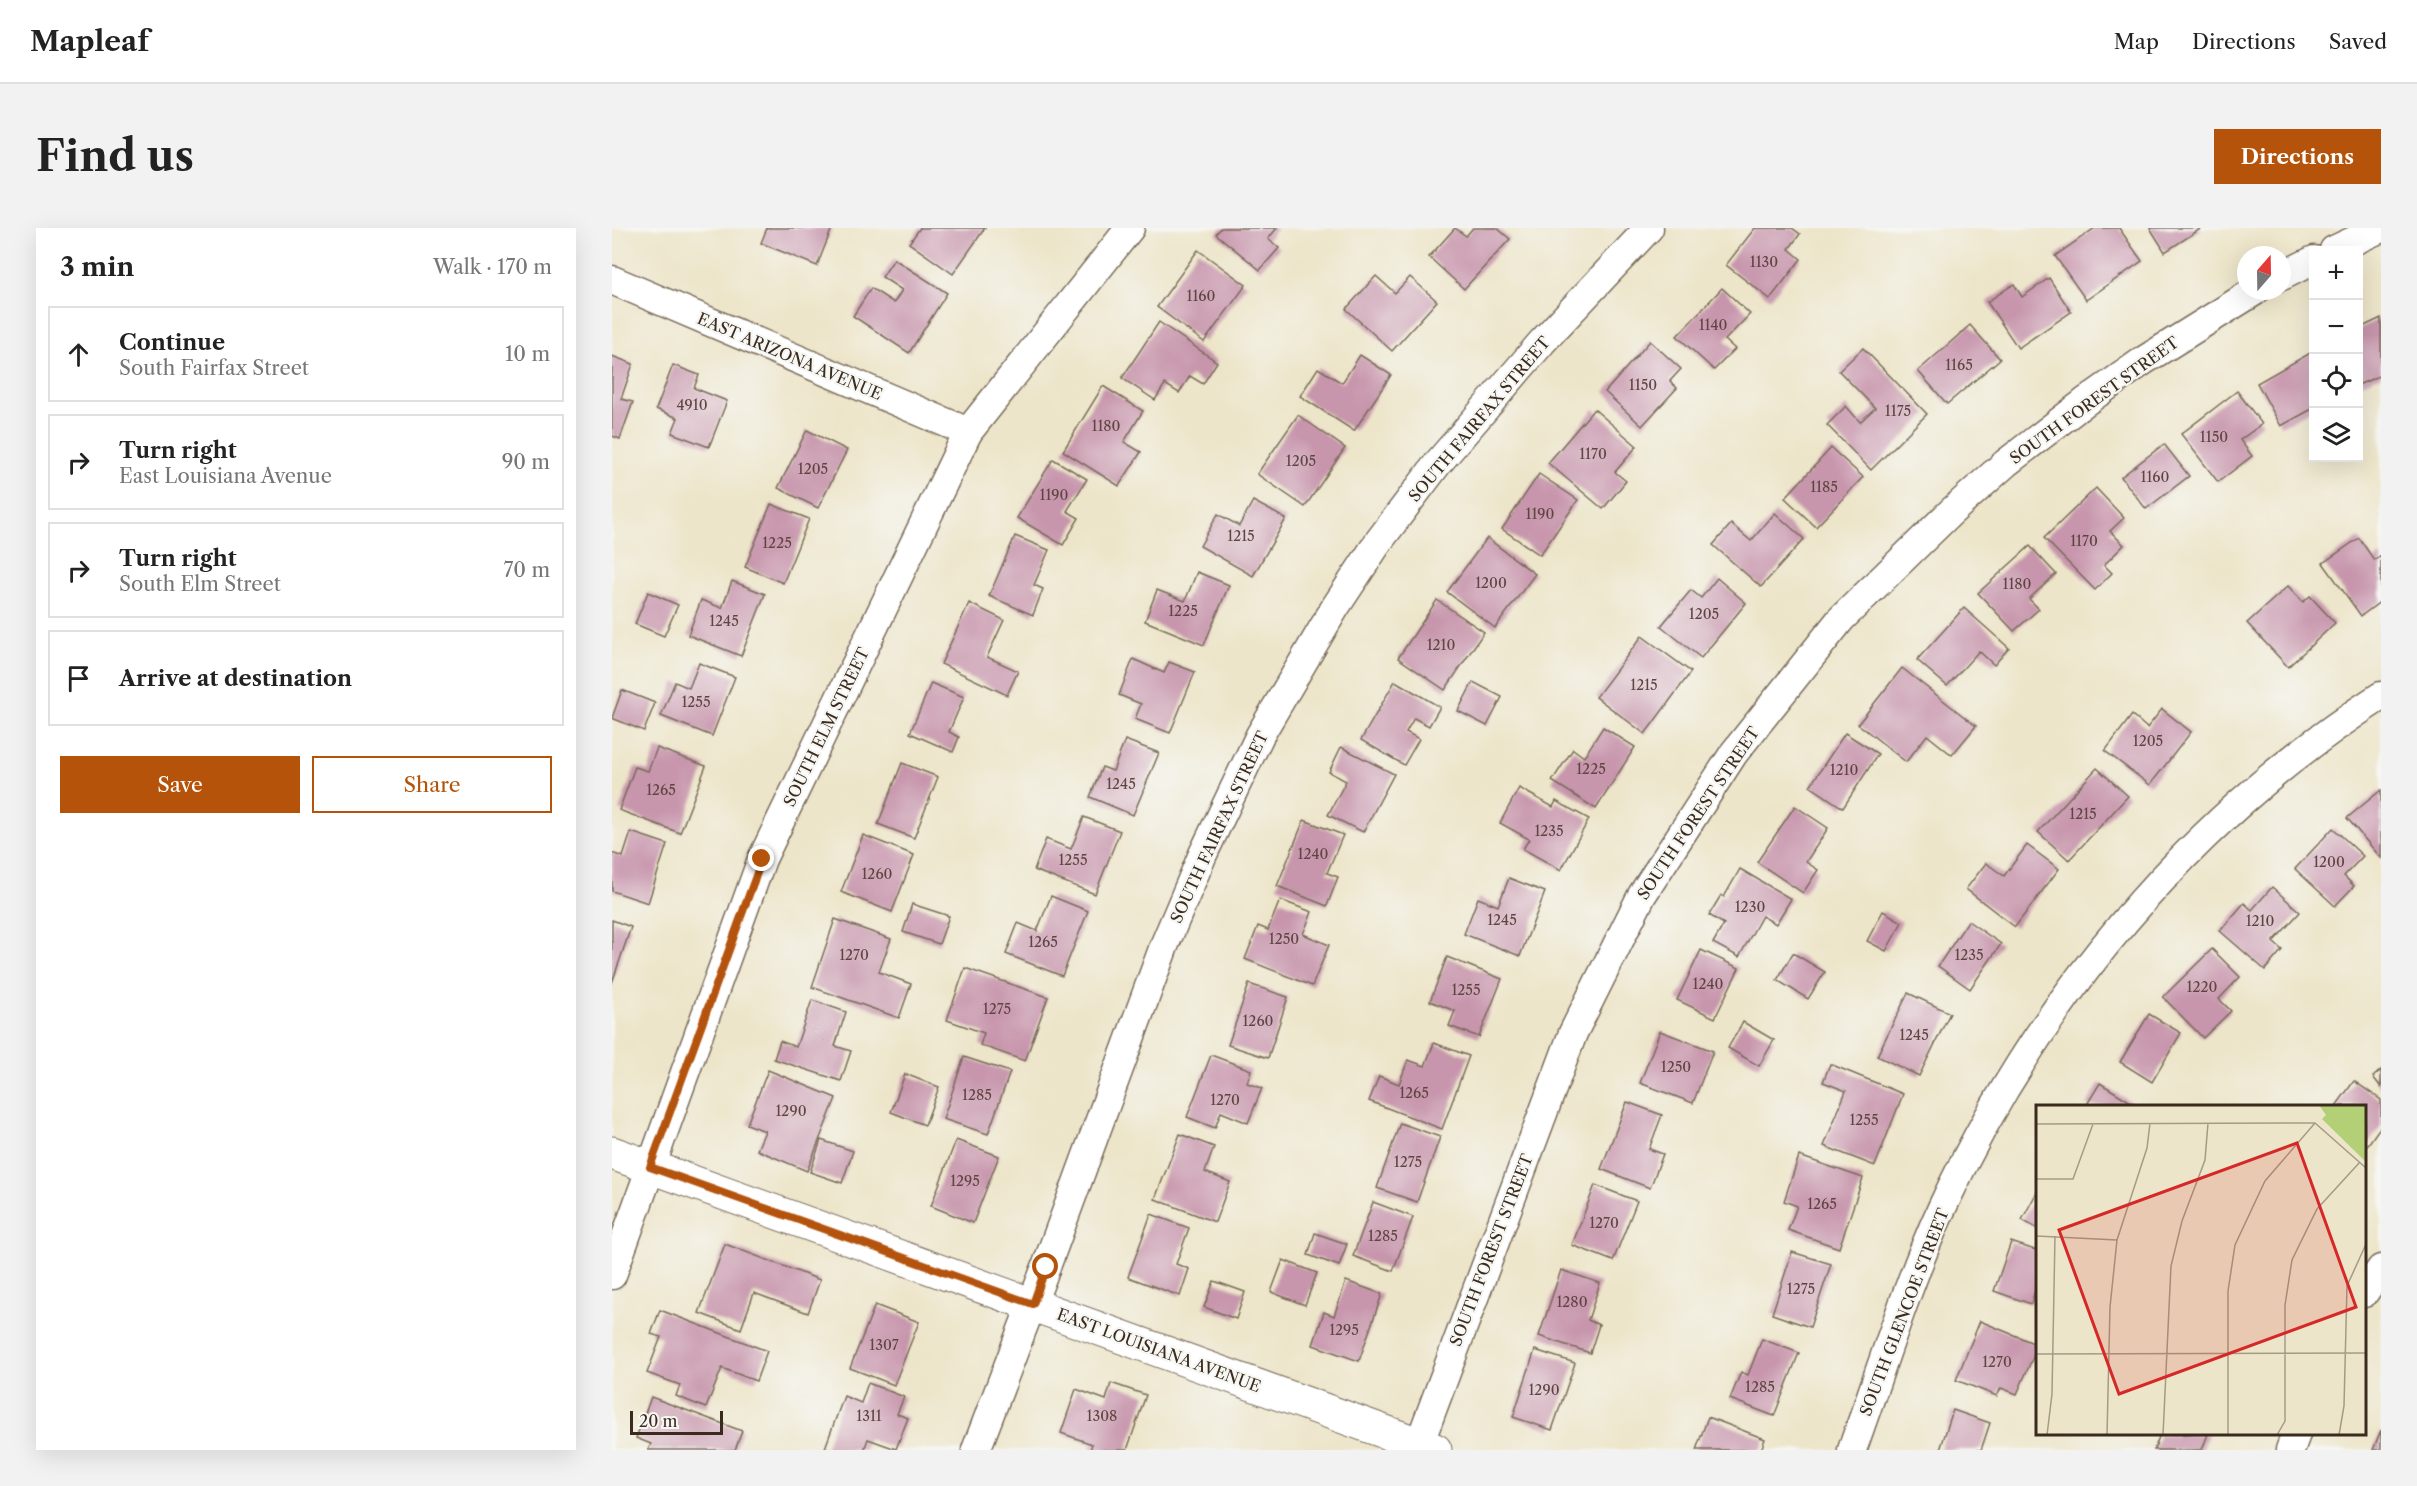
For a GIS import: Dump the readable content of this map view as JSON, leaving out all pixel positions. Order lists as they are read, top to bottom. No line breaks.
{"streets":{"street":["EAST ARIZONA AVENUE","SOUTH FOREST STREET","SOUTH FAIRFAX STREET","SOUTH ELM STREET","SOUTH GLENCOE STREET","EAST LOUISIANA AVENUE"]},"crossings":[["EAST ARIZONA AVENUE","SOUTH ELM STREET"],["SOUTH FOREST STREET","EAST LOUISIANA AVENUE"],["SOUTH FAIRFAX STREET","EAST LOUISIANA AVENUE"],["SOUTH ELM STREET","EAST LOUISIANA AVENUE"]],"house_numbers":["1130","1160","1140","1165","1150","4910","1175","1180","1150","1170","1205","1205","1160","1185","1190","1190","1215","1170","1225","1200","1180","1225","1205","1245","1210","1215","1255","1205","1225","1210","1245","1265","1215","1235","1240","1255","1200","1260","1230","1245","1210","1250","1265","1270","1235","1240","1220","1255","1275","1260","1245","1250","1265","1285","1270","1290","1255","1275","1295","1265","1270","1285","1275","1280","1295","1307","1270","1285","1290","1311","1308"],"scale_bar":"20 m","north":"top","page":{"header":"Mapleaf","nav":["Map","Directions","Saved"],"buttons":["Directions",["Save","Share"]],"title":"Find us","heading":["3 min","Walk · 170 m"],"map_buttons":["+","−"],"list":[["Continue","South Fairfax Street","10 m"],["Turn right","East Louisiana Avenue","90 m"],["Turn right","South Elm Street","70 m"],"Arrive at destination"],"scale":"20 m"}}
